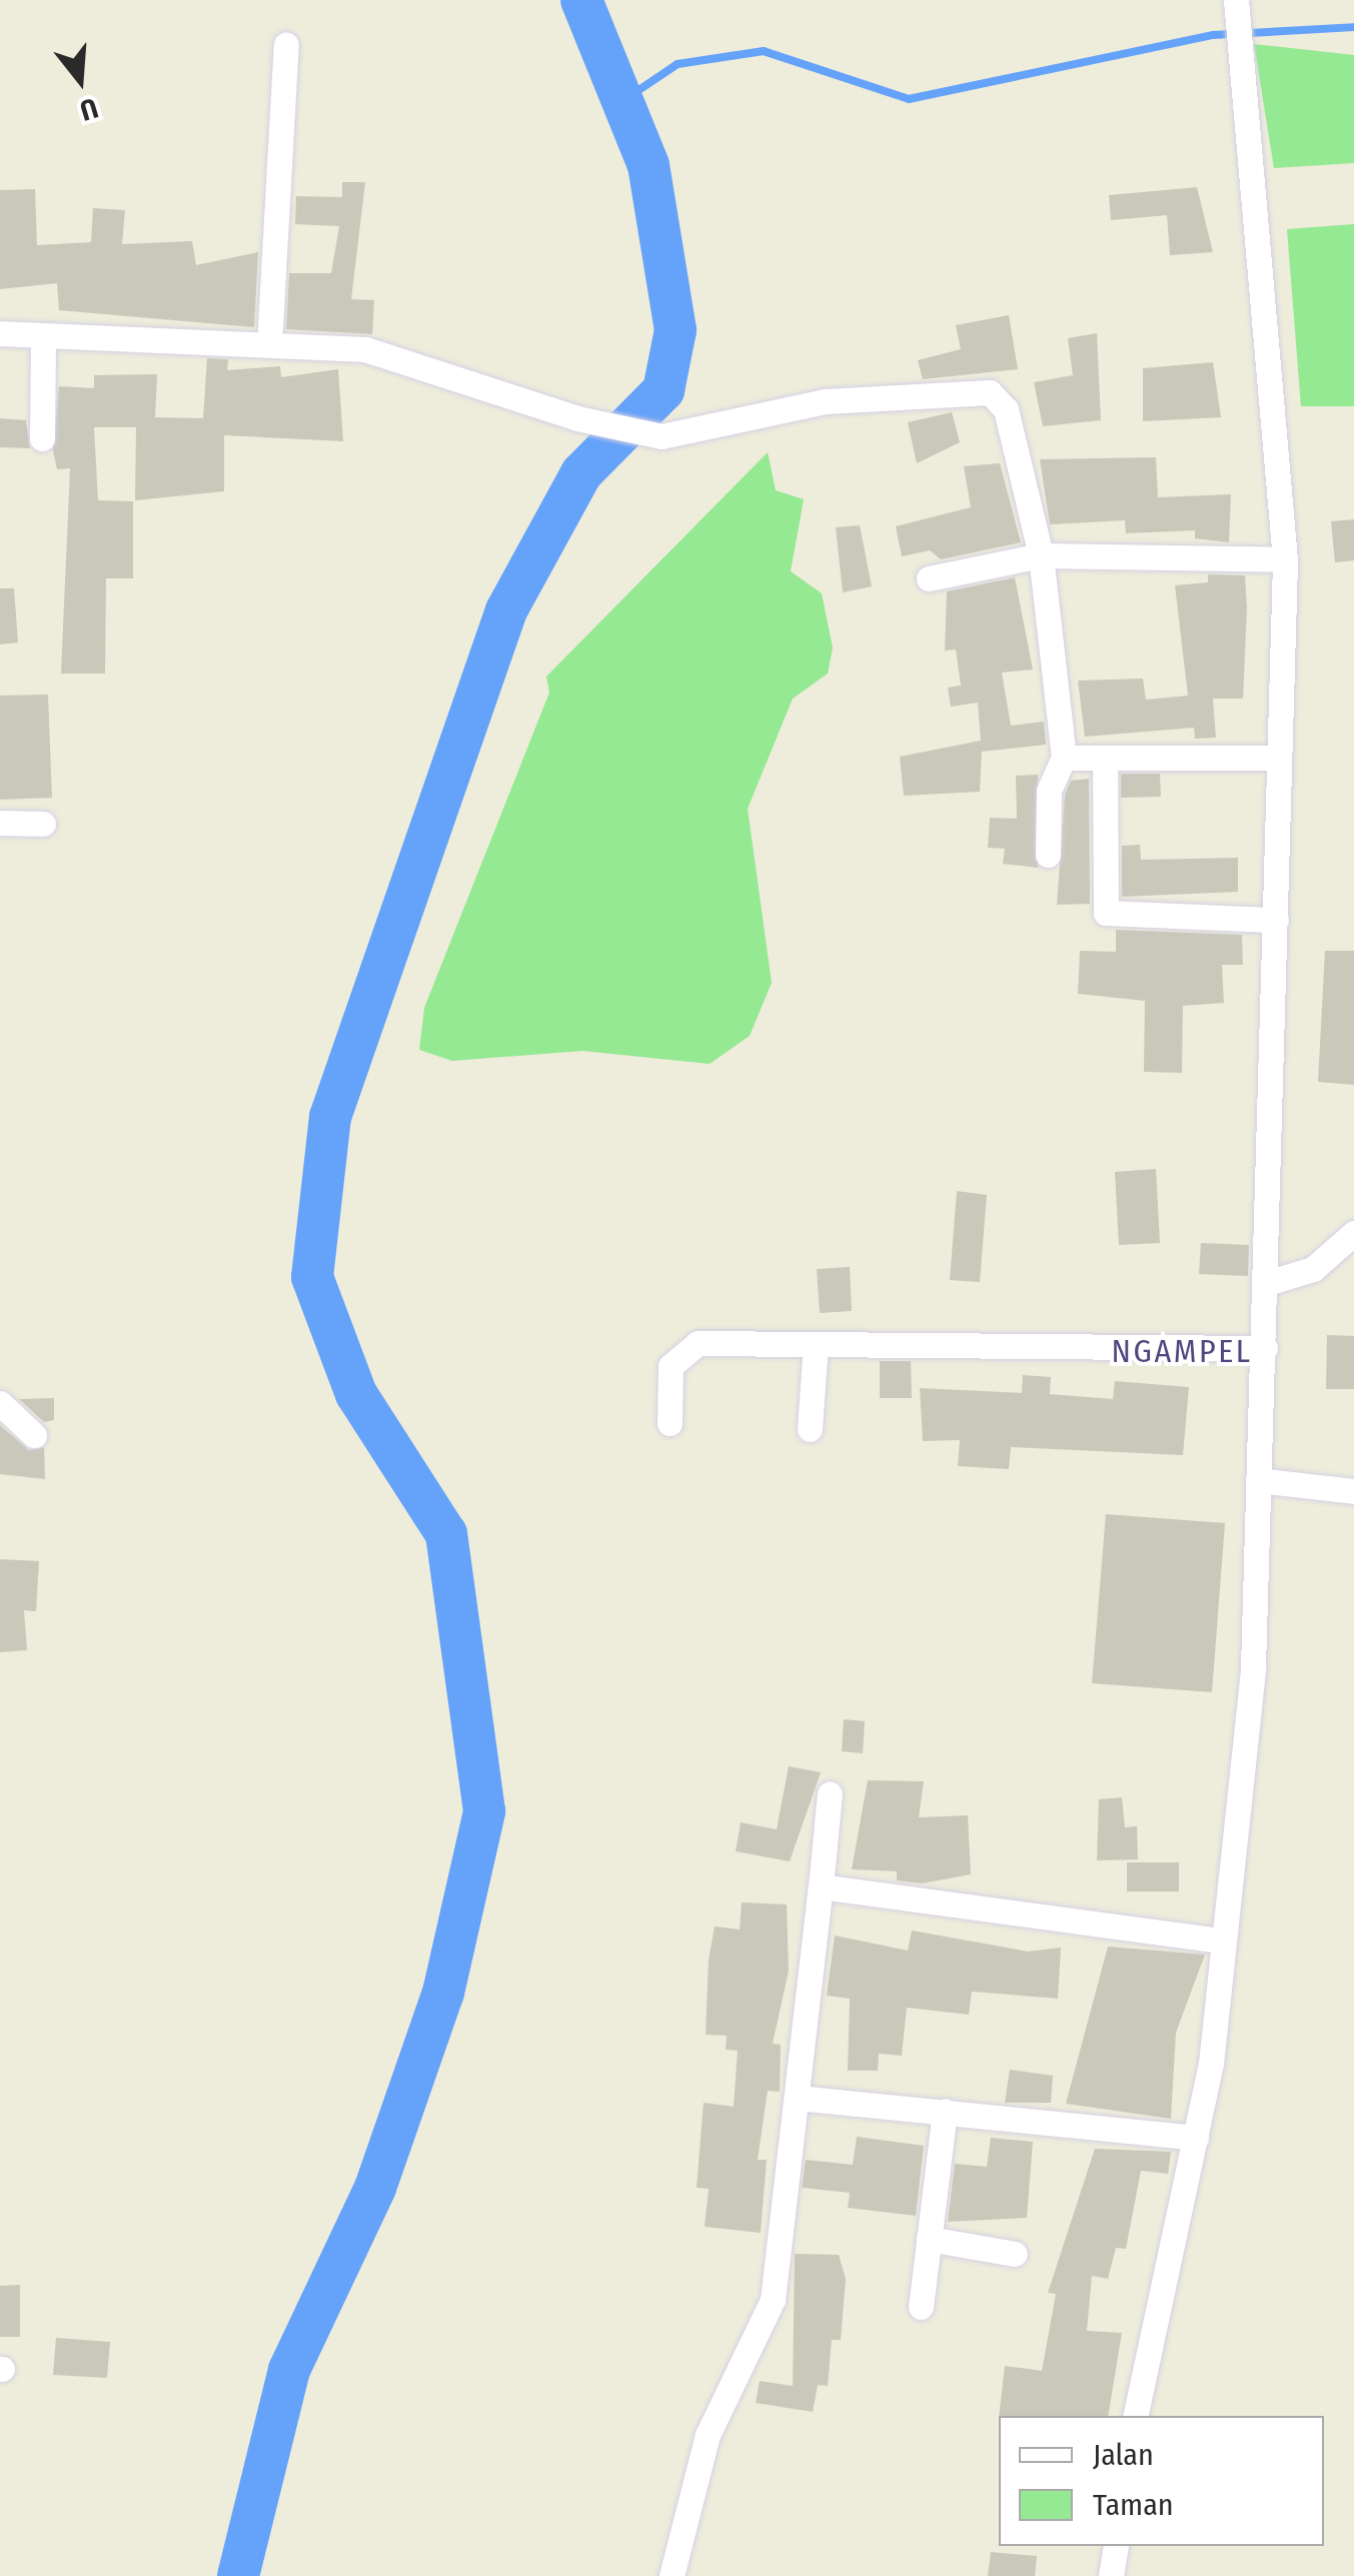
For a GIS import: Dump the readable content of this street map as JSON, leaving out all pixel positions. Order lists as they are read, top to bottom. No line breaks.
{"districts":["NGAMPEL"],"legend":["Jalan","Taman"],"north":"bottom"}
